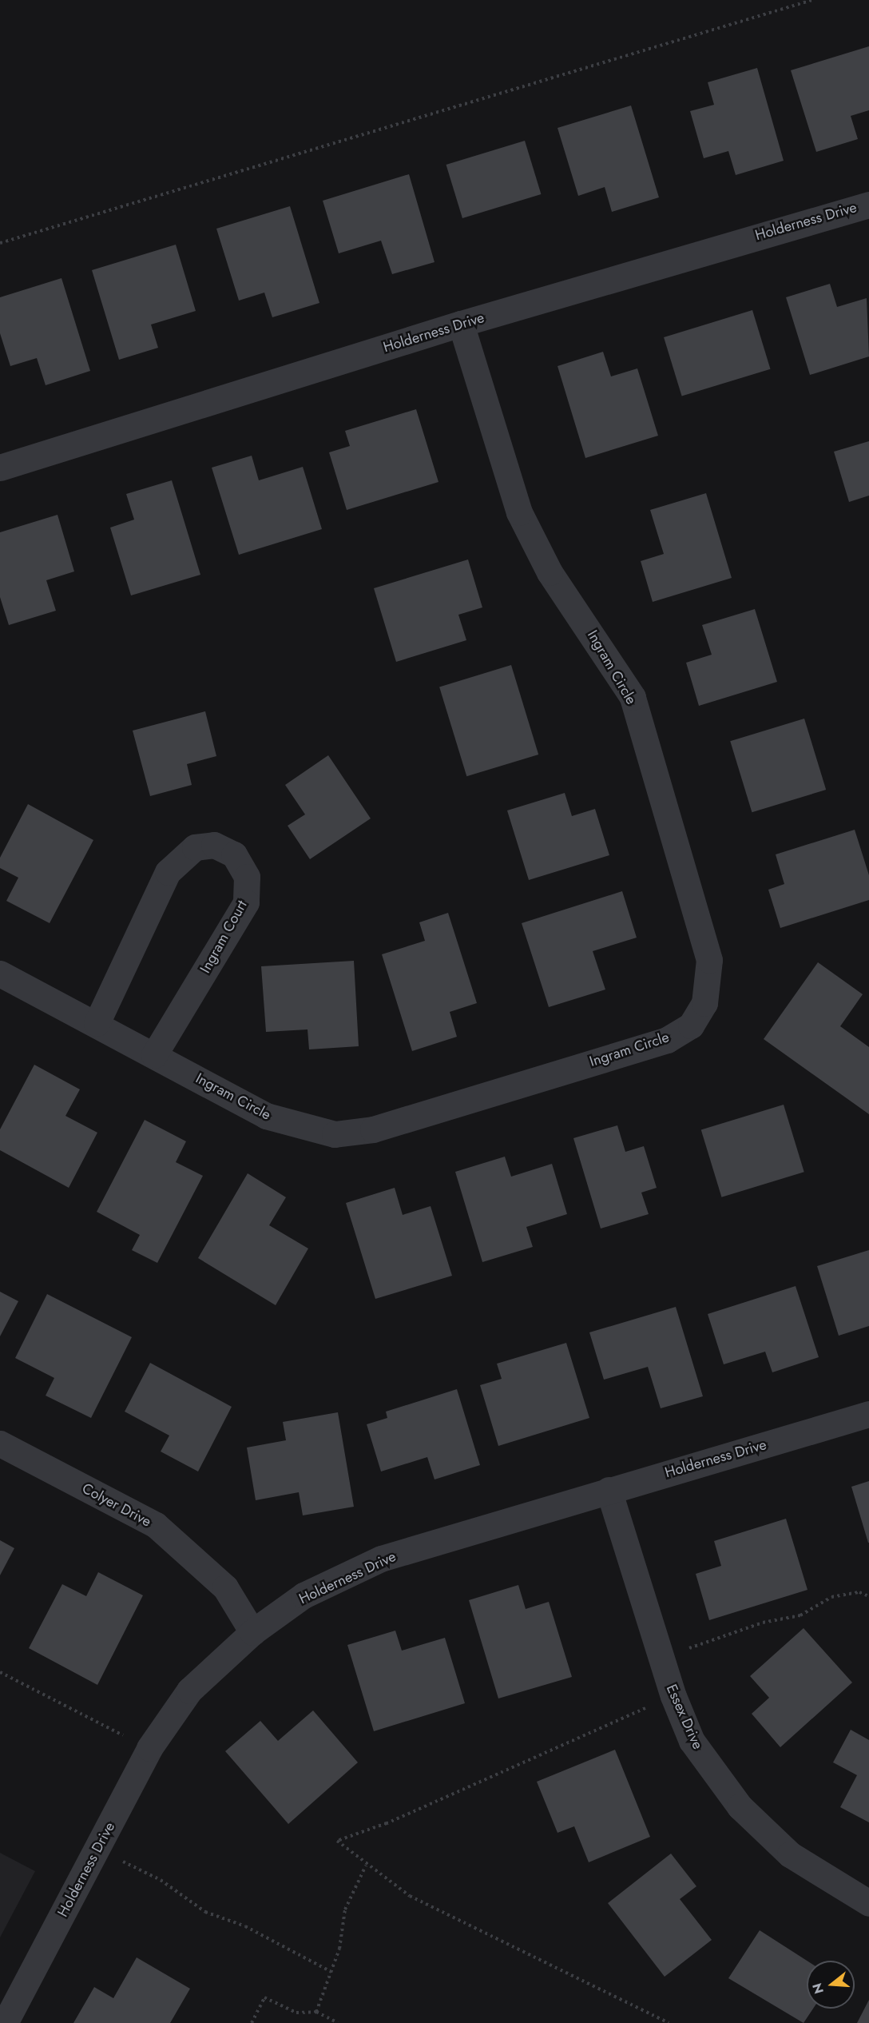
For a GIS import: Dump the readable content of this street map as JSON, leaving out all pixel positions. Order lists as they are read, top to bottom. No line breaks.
{"streets":{"street":["Holderness Drive","Ingram Circle","Ingram Court","Colyer Drive","Essex Drive"]},"crossings":[["Holderness Drive","Ingram Circle"],["Holderness Drive","Colyer Drive"],["Holderness Drive","Essex Drive"],["Ingram Circle","Ingram Court"]],"north":"left"}
